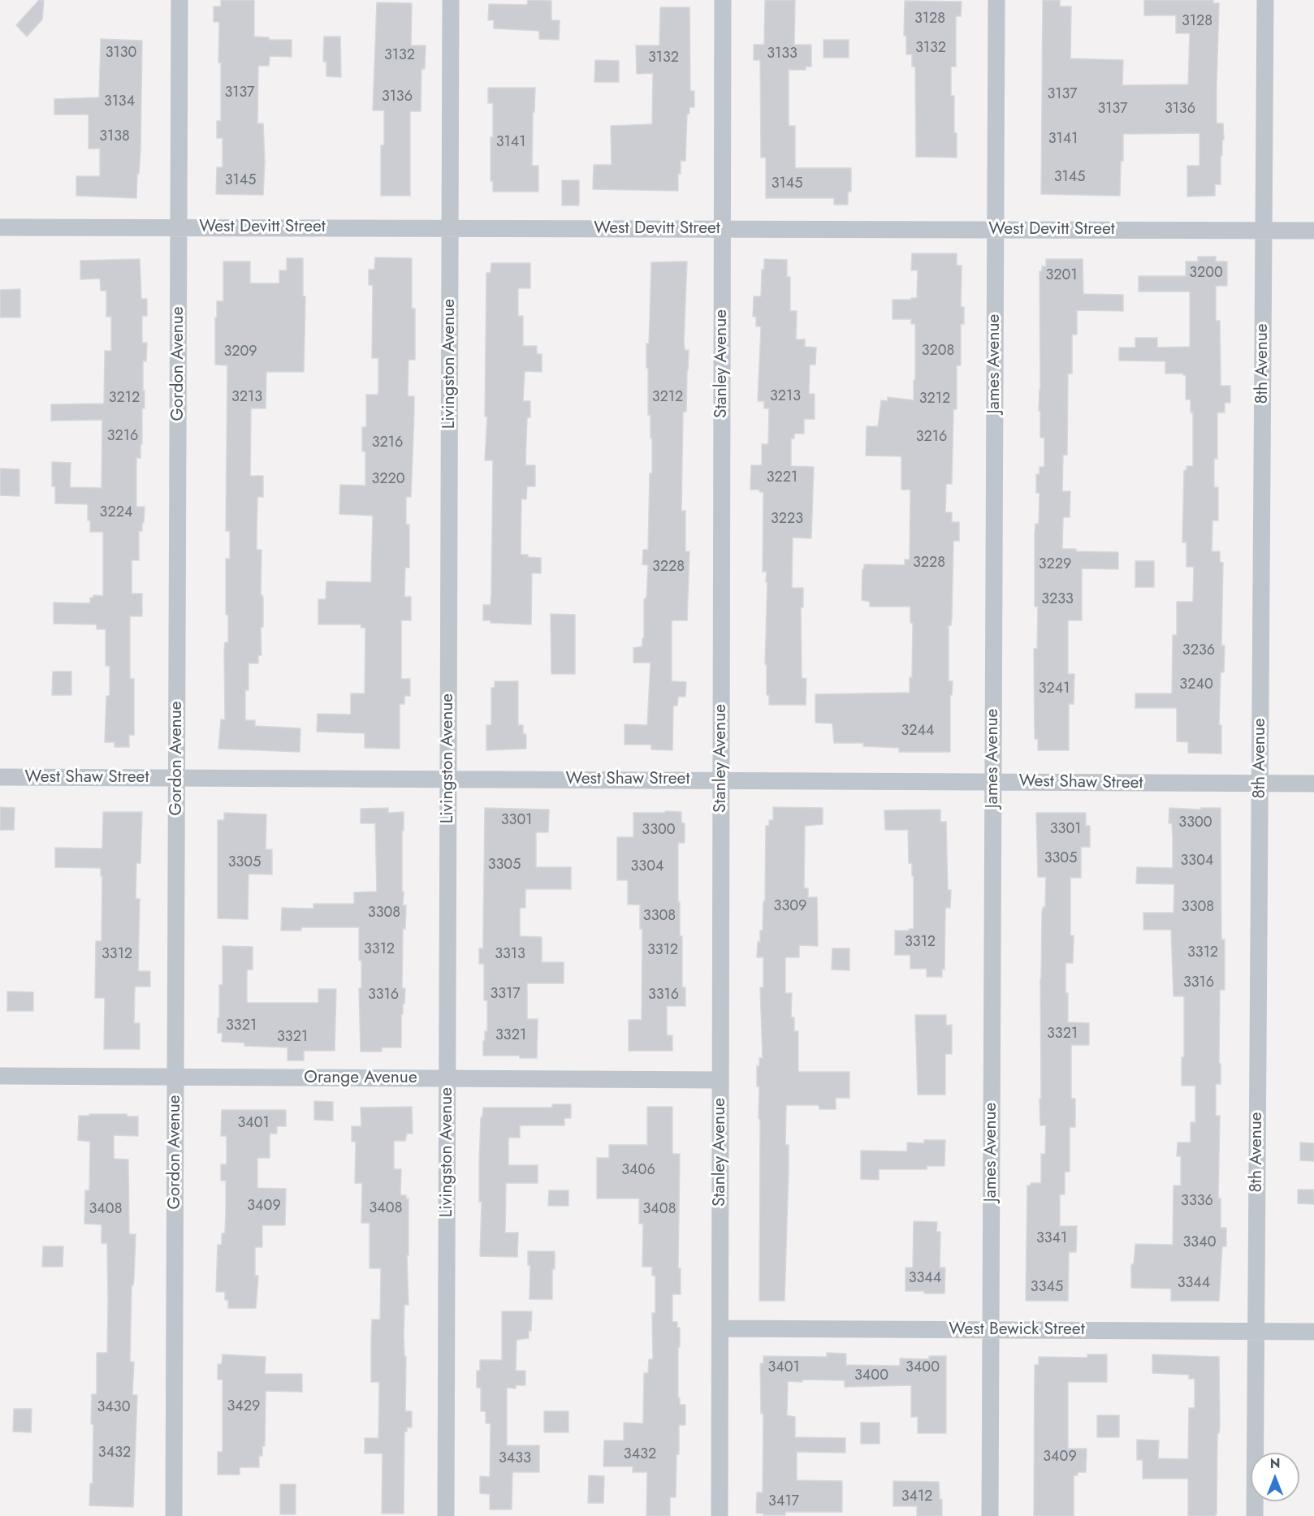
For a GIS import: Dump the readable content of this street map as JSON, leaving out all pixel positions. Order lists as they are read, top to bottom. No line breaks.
{"streets":{"street":["West Devitt Street","Gordon Avenue","Livingston Avenue","Stanley Avenue","James Avenue","8th Avenue","West Shaw Street","Orange Avenue","West Bewick Street"]},"crossings":[["West Devitt Street","Gordon Avenue"],["West Devitt Street","Livingston Avenue"],["West Devitt Street","Stanley Avenue"],["West Devitt Street","James Avenue"],["West Devitt Street","8th Avenue"],["Gordon Avenue","West Shaw Street"],["Gordon Avenue","Orange Avenue"],["Livingston Avenue","West Shaw Street"],["Livingston Avenue","Orange Avenue"],["Stanley Avenue","West Shaw Street"],["Stanley Avenue","Orange Avenue"],["Stanley Avenue","West Bewick Street"],["James Avenue","West Shaw Street"],["James Avenue","West Bewick Street"],["8th Avenue","West Shaw Street"],["8th Avenue","West Bewick Street"]],"house_numbers":["3128","3128","3132","3130","3133","3132","3132","3137","3137","3136","3134","3137","3136","3138","3141","3141","3145","3145","3145","3200","3201","3208","3209","3213","3213","3212","3212","3212","3216","3216","3216","3221","3220","3224","3223","3228","3229","3228","3233","3236","3240","3241","3244","3301","3300","3301","3300","3305","3304","3305","3305","3304","3309","3308","3308","3308","3312","3312","3312","3312","3312","3313","3316","3317","3316","3316","3321","3321","3321","3321","3401","3406","3336","3409","3408","3408","3408","3341","3340","3344","3344","3345","3401","3400","3400","3429","3430","3432","3432","3409","3433","3412","3417"],"north":"top"}
